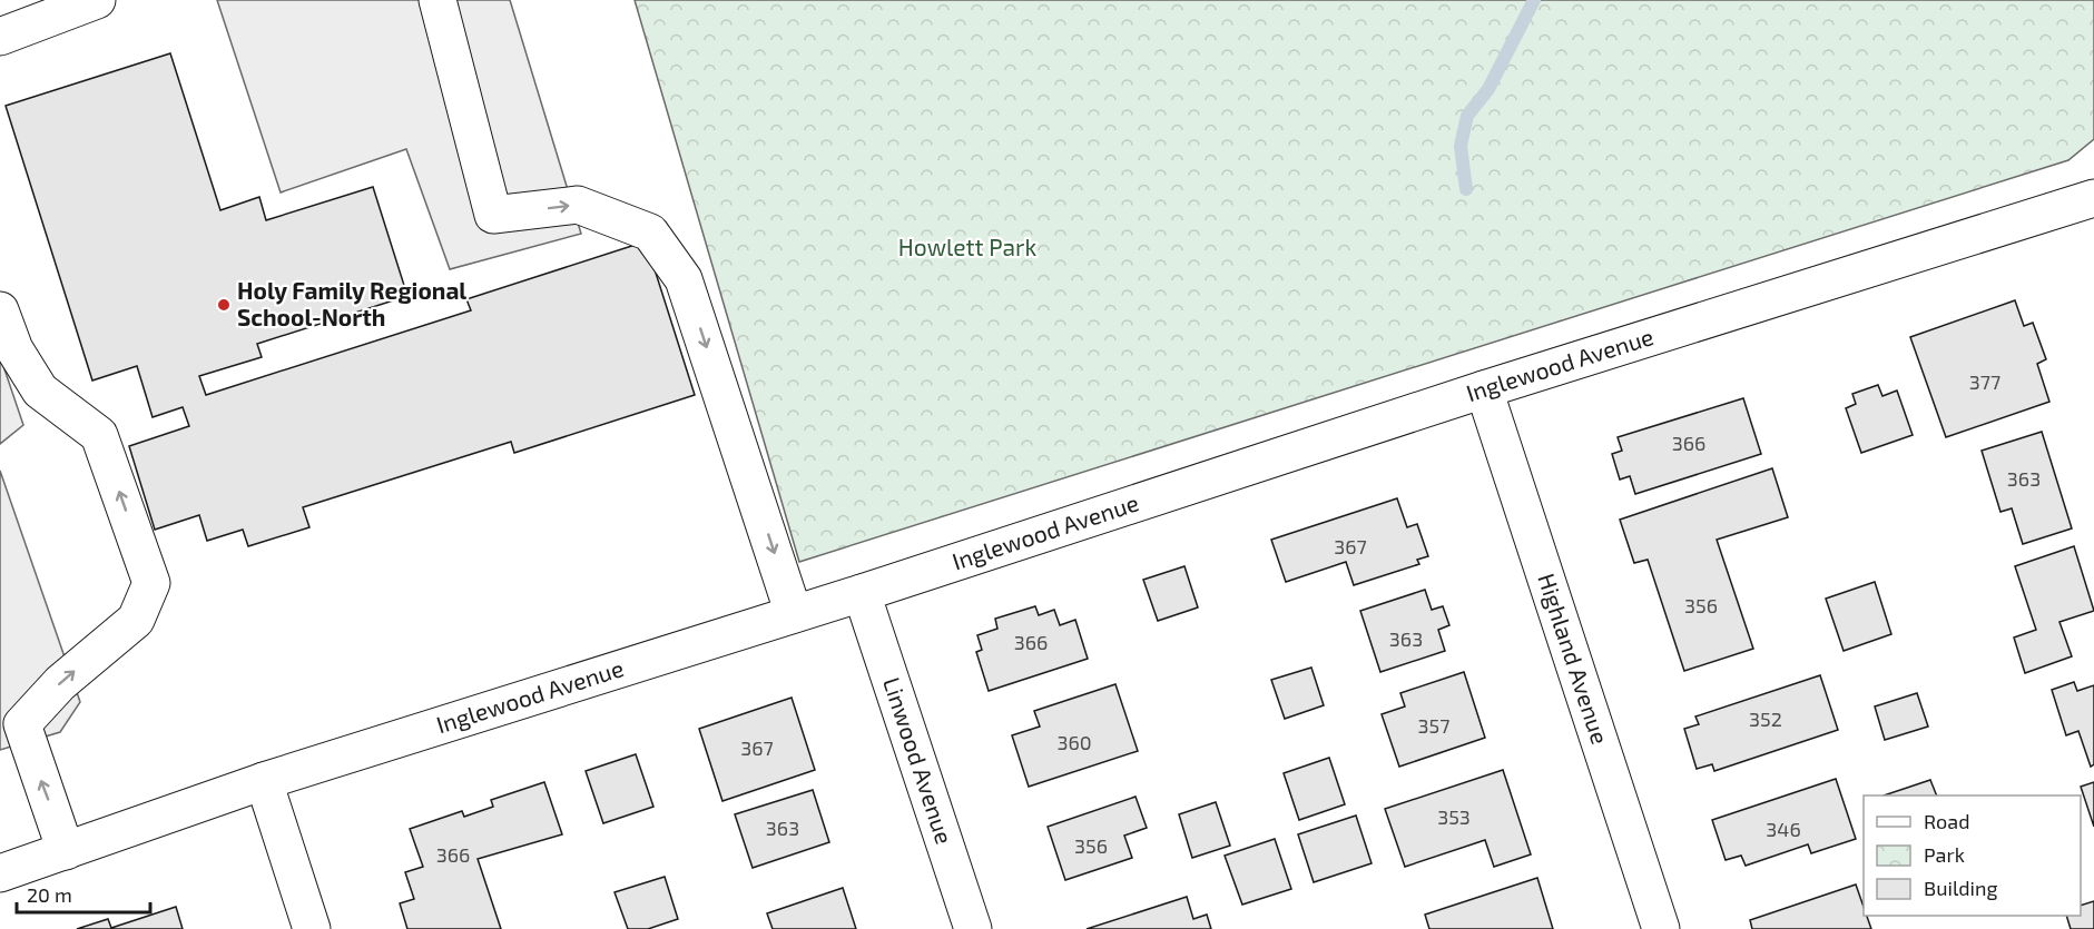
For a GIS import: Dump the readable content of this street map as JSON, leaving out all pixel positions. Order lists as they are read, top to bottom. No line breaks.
{"streets":{"street":["Inglewood Avenue","Highland Avenue","Linwood Avenue"]},"crossings":[["Inglewood Avenue","Highland Avenue"],["Inglewood Avenue","Linwood Avenue"]],"parks":["Howlett Park"],"places":["Holy Family Regional School-North"],"house_numbers":["377","366","363","367","356","363","366","352","357","360","367","353","363","346","356","366"],"legend":["Road","Park","Building"],"scale_bar":"20 m"}
